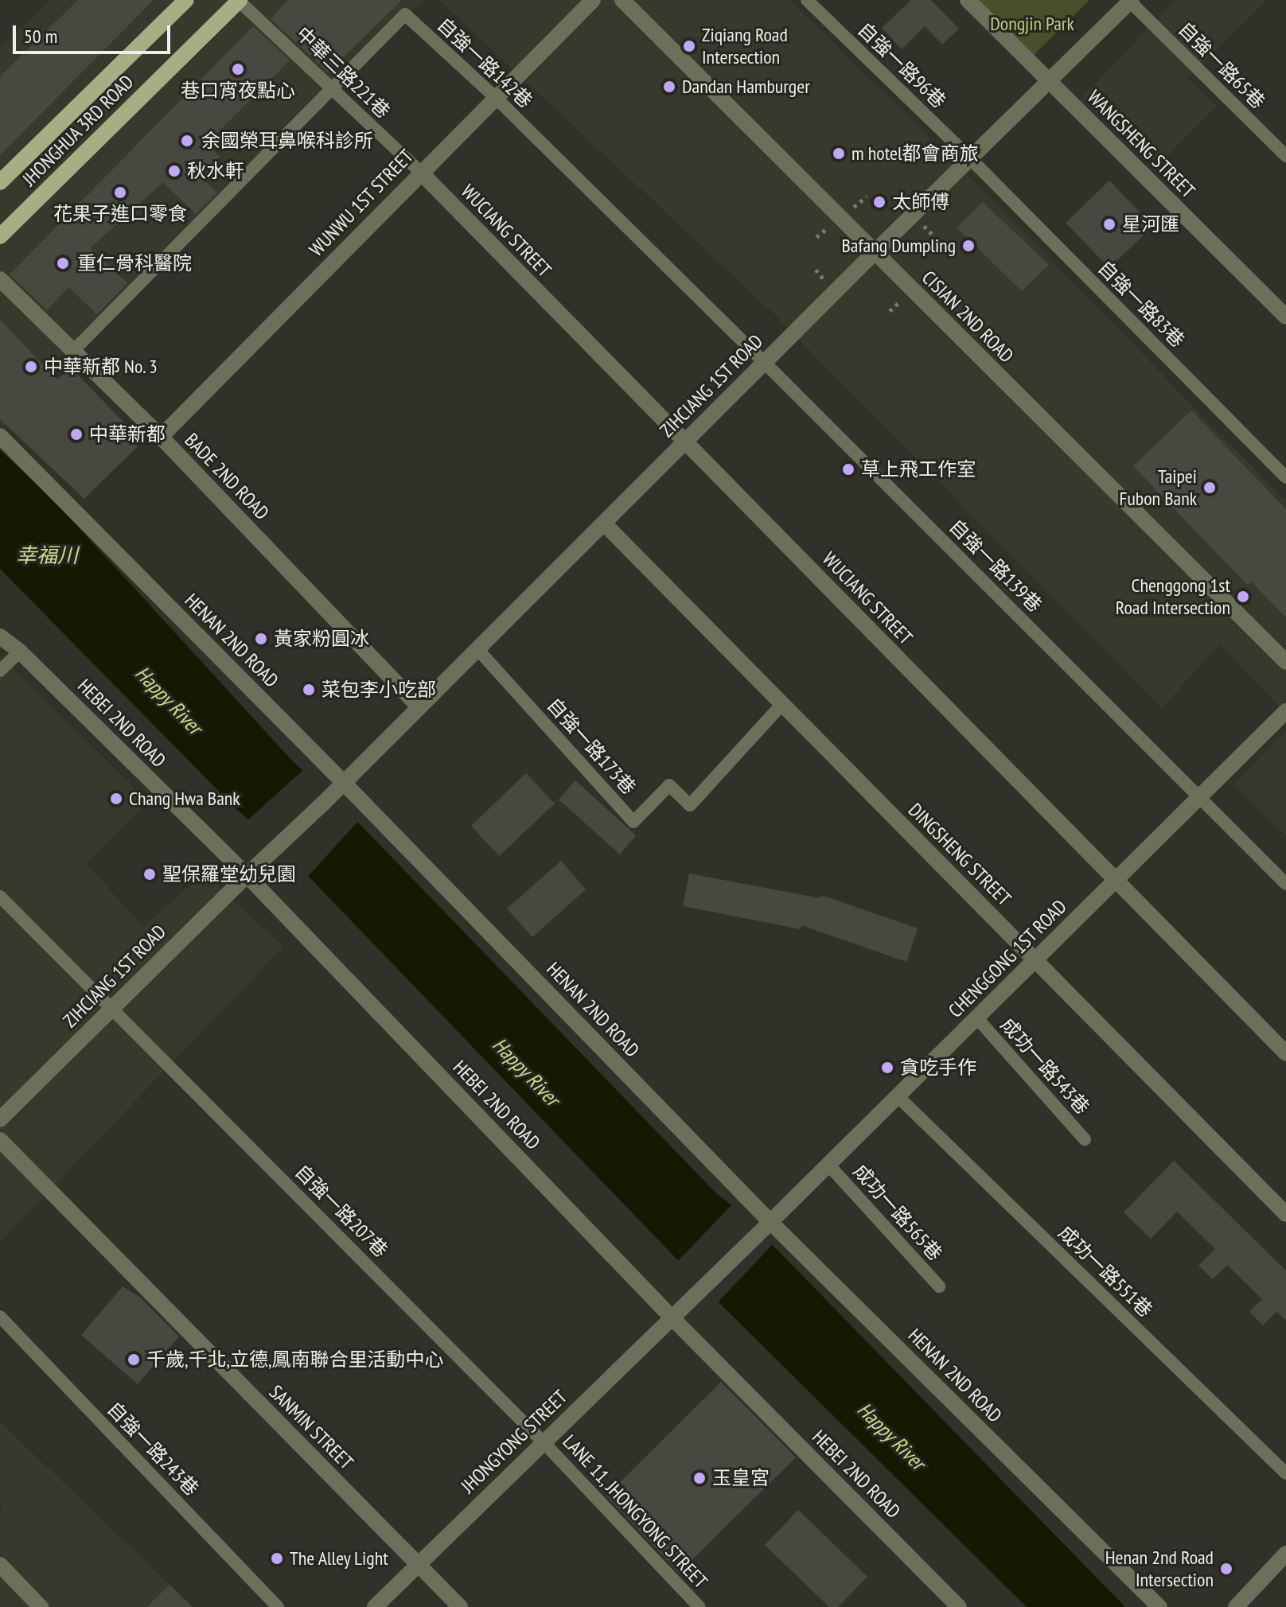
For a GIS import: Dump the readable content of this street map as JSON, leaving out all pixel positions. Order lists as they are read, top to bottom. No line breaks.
{"streets":{"main road":["JHONGHUA 3RD ROAD"],"street":["WANGSHENG STREET","WUNWU 1ST STREET","WUCIANG STREET","CISIAN 2ND ROAD","ZIHCIANG 1ST ROAD","BADE 2ND ROAD","HENAN 2ND ROAD","HEBEI 2ND ROAD","DINGSHENG STREET","CHENGGONG 1ST ROAD","SANMIN STREET","JHONGYONG STREET"],"lane":["自強一路142巷","自強一路96巷","自強一路65巷","中華三路221巷","自強一路83巷","自強一路139巷","自強一路173巷","成功一路543巷","自強一路207巷","成功一路565巷","成功一路551巷","自強一路243巷","LANE 11, JHONGYONG STREET"]},"crossings":[["自強一路142巷","中華三路221巷"],["自強一路142巷","WUNWU 1ST STREET"],["自強一路142巷","ZIHCIANG 1ST ROAD"],["自強一路142巷","BADE 2ND ROAD"],["自強一路142巷","自強一路139巷"],["自強一路96巷","自強一路83巷"],["自強一路96巷","ZIHCIANG 1ST ROAD"],["自強一路65巷","ZIHCIANG 1ST ROAD"],["中華三路221巷","JHONGHUA 3RD ROAD"],["中華三路221巷","WUNWU 1ST STREET"],["中華三路221巷","WUCIANG STREET"],["WANGSHENG STREET","ZIHCIANG 1ST ROAD"],["WUNWU 1ST STREET","WUCIANG STREET"],["WUNWU 1ST STREET","BADE 2ND ROAD"],["WUCIANG STREET","ZIHCIANG 1ST ROAD"],["WUCIANG STREET","CHENGGONG 1ST ROAD"],["自強一路83巷","ZIHCIANG 1ST ROAD"],["CISIAN 2ND ROAD","ZIHCIANG 1ST ROAD"],["ZIHCIANG 1ST ROAD","BADE 2ND ROAD"],["ZIHCIANG 1ST ROAD","自強一路139巷"],["ZIHCIANG 1ST ROAD","HENAN 2ND ROAD"],["ZIHCIANG 1ST ROAD","HEBEI 2ND ROAD"],["ZIHCIANG 1ST ROAD","自強一路173巷"],["ZIHCIANG 1ST ROAD","DINGSHENG STREET"],["ZIHCIANG 1ST ROAD","自強一路207巷"],["自強一路139巷","CHENGGONG 1ST ROAD"],["HENAN 2ND ROAD","CHENGGONG 1ST ROAD"],["HEBEI 2ND ROAD","JHONGYONG STREET"],["自強一路173巷","DINGSHENG STREET"],["DINGSHENG STREET","CHENGGONG 1ST ROAD"],["CHENGGONG 1ST ROAD","成功一路543巷"],["CHENGGONG 1ST ROAD","成功一路565巷"],["CHENGGONG 1ST ROAD","成功一路551巷"],["CHENGGONG 1ST ROAD","JHONGYONG STREET"],["自強一路207巷","JHONGYONG STREET"],["自強一路207巷","LANE 11, JHONGYONG STREET"],["SANMIN STREET","JHONGYONG STREET"],["JHONGYONG STREET","LANE 11, JHONGYONG STREET"]],"water":["幸福川","Happy River"],"parks":["Dongjin Park"],"places":["Ziqiang Road Intersection","巷口宵夜點心","Dandan Hamburger","余國榮耳鼻喉科診所","m hotel都會商旅","秋水軒","花果子進口零食","太師傅","星河匯","Bafang Dumpling","重仁骨科醫院","中華新都 No. 3","中華新都","草上飛工作室","Taipei Fubon Bank","Chenggong 1st Road Intersection","黃家粉圓冰","菜包李小吃部","Chang Hwa Bank","聖保羅堂幼兒園","貪吃手作","千歲,千北,立德,鳳南聯合里活動中心","玉皇宮","The Alley Light","Henan 2nd Road Intersection"],"scale_bar":"50 m"}
